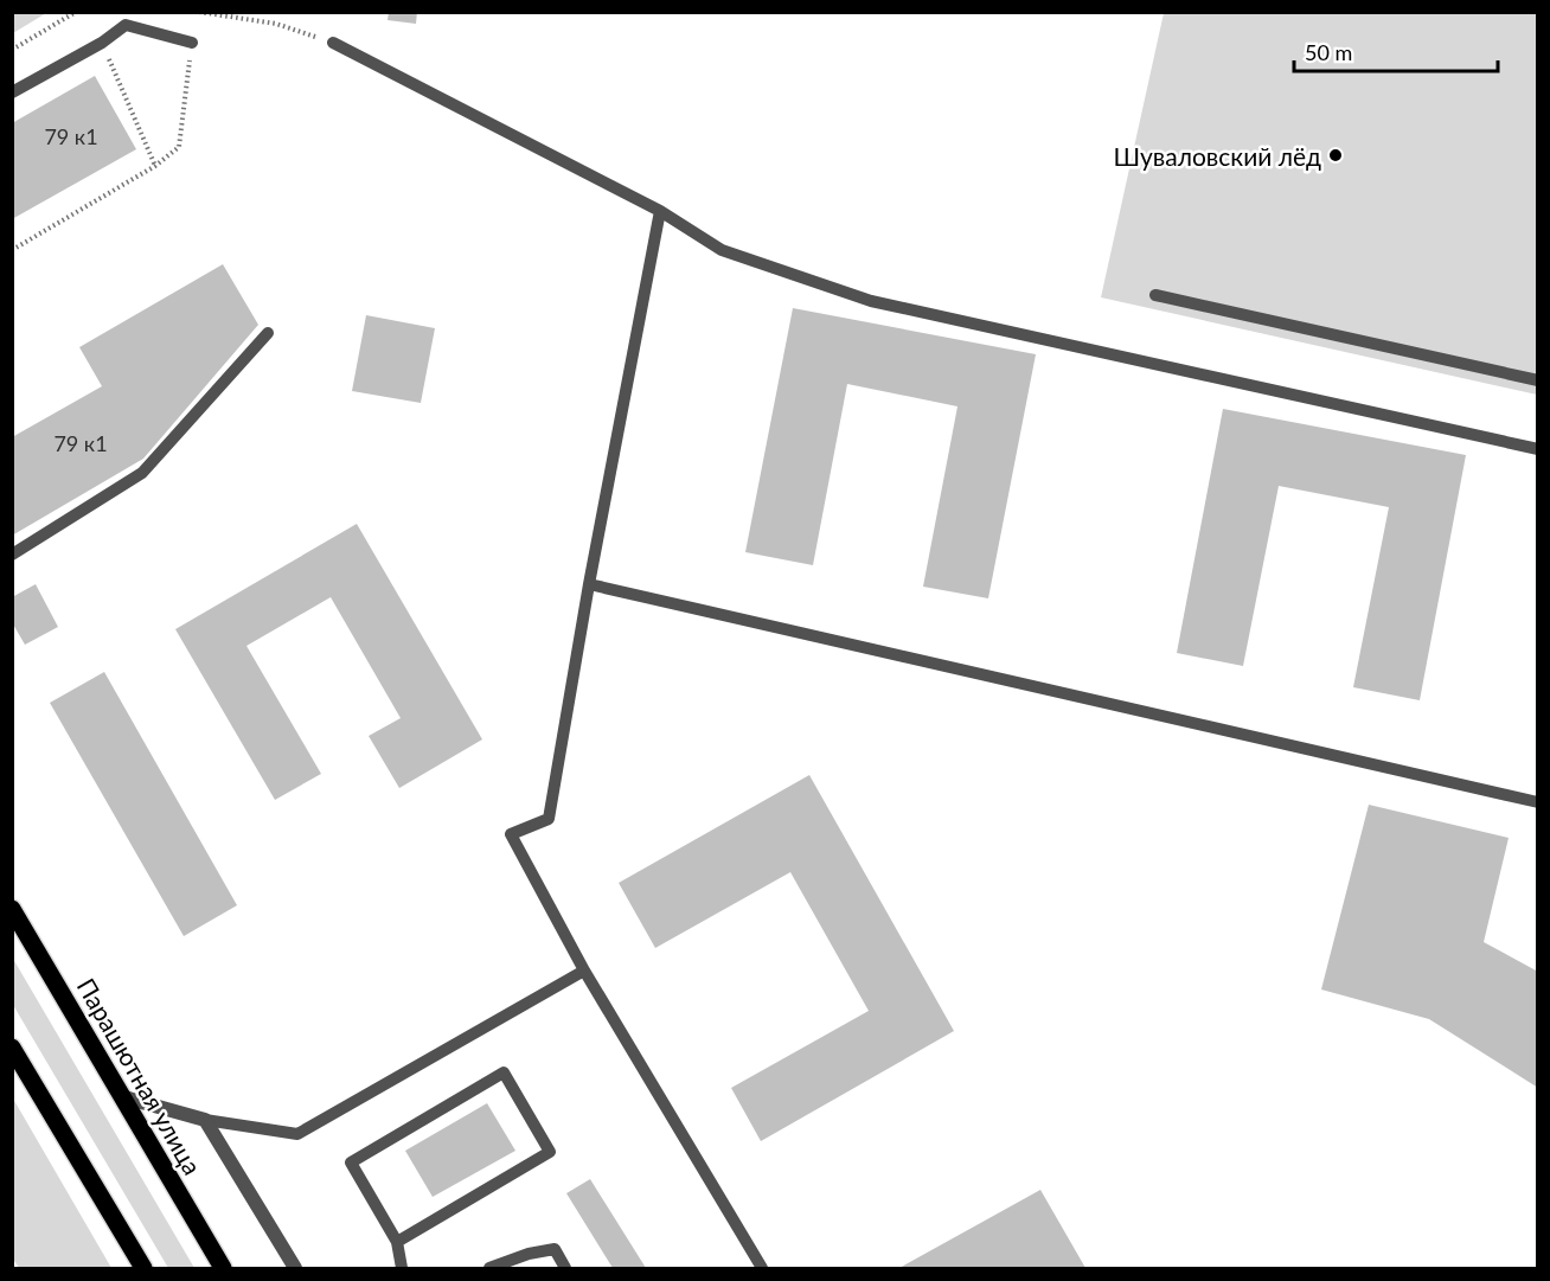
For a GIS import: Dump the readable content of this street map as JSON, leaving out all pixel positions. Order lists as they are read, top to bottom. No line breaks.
{"streets":{"main road":["Парашютная улица"]},"places":["Шуваловский лёд"],"house_numbers":["79 к1","79 к1"],"scale_bar":"50 m"}
